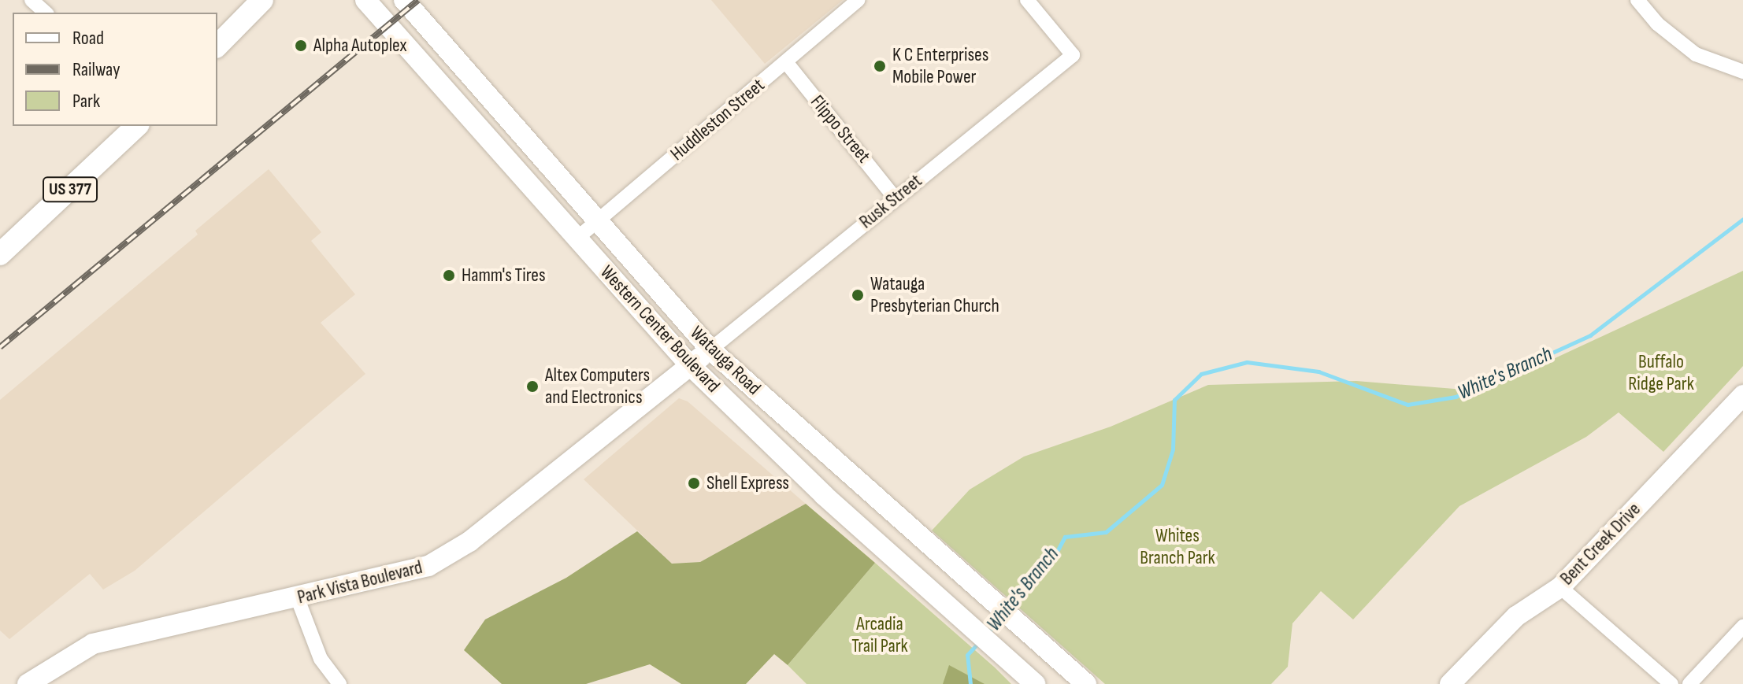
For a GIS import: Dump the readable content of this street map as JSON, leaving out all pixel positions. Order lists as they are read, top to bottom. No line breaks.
{"streets":{"main road":["US 377","Western Center Boulevard","Watauga Road","Bent Creek Drive","Park Vista Boulevard"],"street":["Huddleston Street","Flippo Street","Rusk Street"]},"crossings":[["Huddleston Street","Flippo Street"],["Huddleston Street","Western Center Boulevard"],["Huddleston Street","Watauga Road"],["Flippo Street","Rusk Street"],["Rusk Street","Watauga Road"],["Rusk Street","Park Vista Boulevard"],["Western Center Boulevard","Park Vista Boulevard"],["Watauga Road","Park Vista Boulevard"]],"water":["White's Branch"],"parks":["Buffalo Ridge Park","Whites Branch Park","Arcadia Trail Park"],"places":["Alpha Autoplex","K C Enterprises Mobile Power","Hamm's Tires","Watauga Presbyterian Church","Altex Computers and Electronics","Shell Express"],"legend":["Road","Railway","Park"]}
